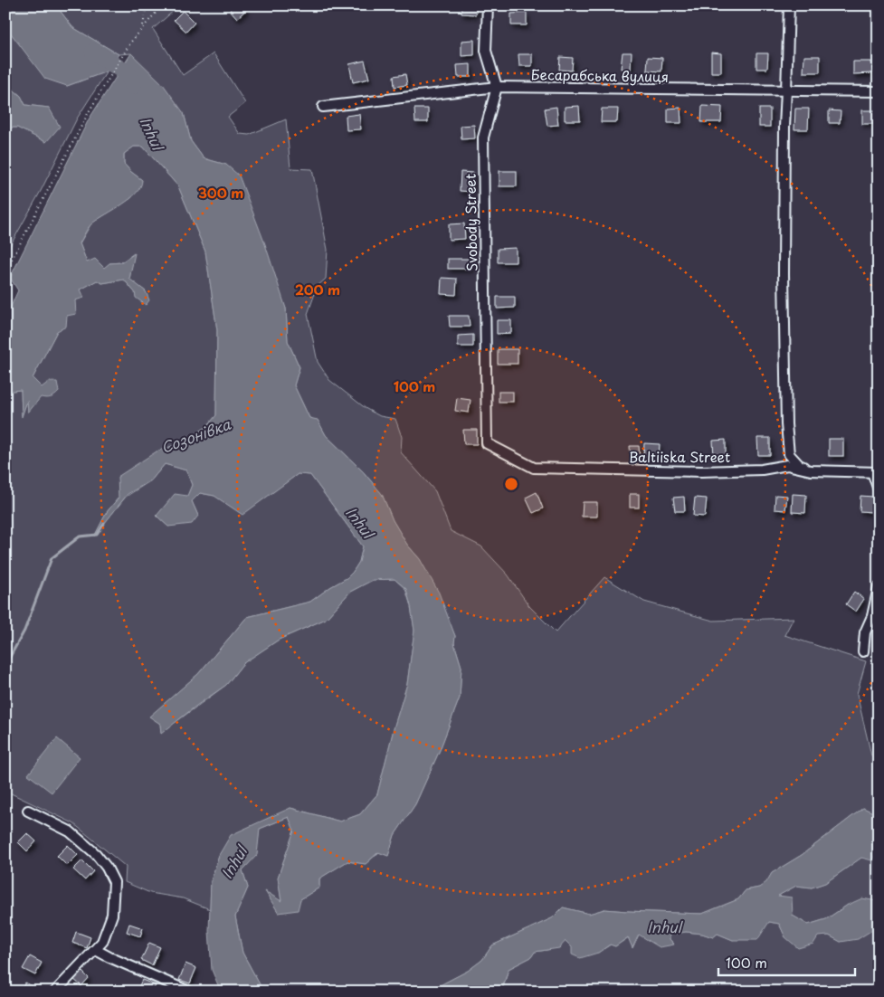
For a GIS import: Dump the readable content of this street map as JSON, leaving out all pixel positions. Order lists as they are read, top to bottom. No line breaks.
{"streets":{"street":["Бесарабська вулиця","Svobody Street","Baltiiska Street"]},"crossings":[["Бесарабська вулиця","Svobody Street"],["Svobody Street","Baltiiska Street"]],"water":["Inhul","Созонівка"],"scale_bar":"100 m","rings":["300 m","200 m","100 m"]}
